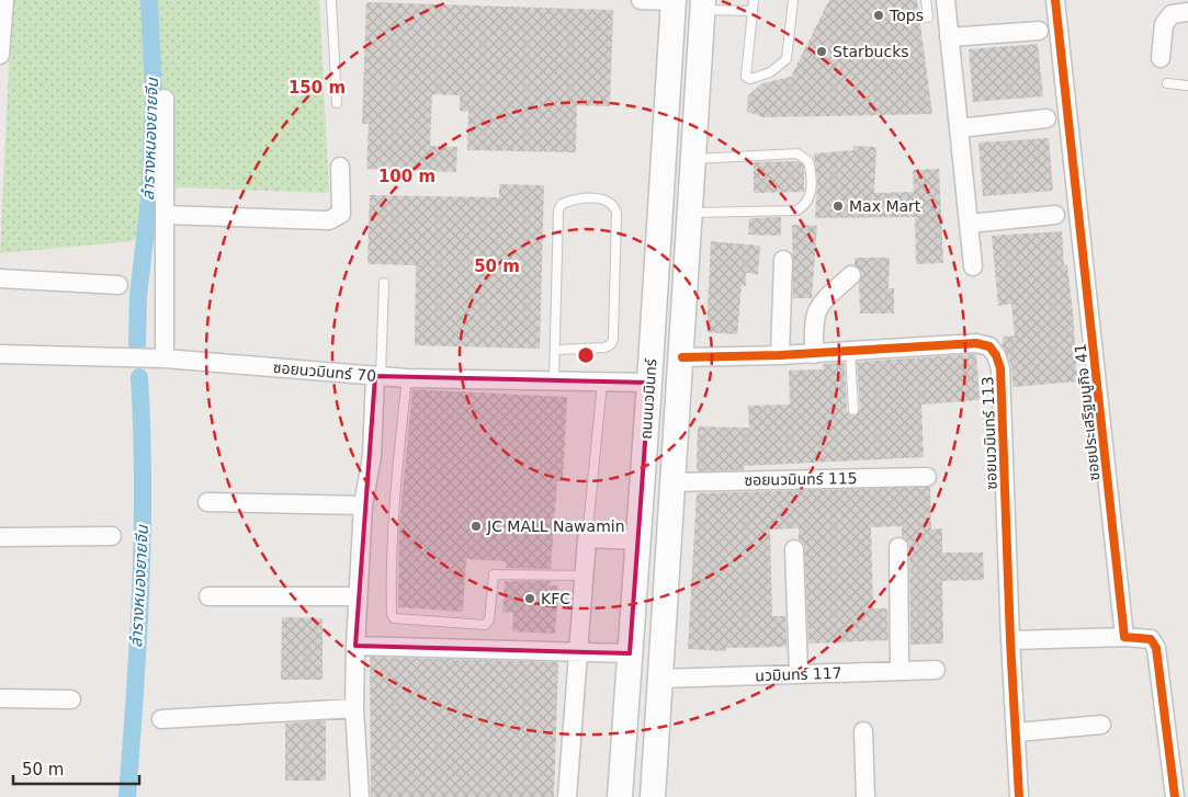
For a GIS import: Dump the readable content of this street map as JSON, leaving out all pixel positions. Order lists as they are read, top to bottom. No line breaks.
{"streets":{"main road":["ถนนนวมินทร์"],"street":["ซอยนวมินทร์ 70","ซอยประเสริฐมนูกิจ 41","ซอยนวมินทร์ 113","ซอยนวมินทร์ 115","นวมินทร์ 117"]},"crossings":[["ซอยนวมินทร์ 70","ถนนนวมินทร์"],["ถนนนวมินทร์","ซอยนวมินทร์ 113"],["ถนนนวมินทร์","ซอยนวมินทร์ 115"],["ถนนนวมินทร์","นวมินทร์ 117"]],"water":["ลำรางหนองยายจีน"],"places":["Tops","Starbucks","Max Mart","JC MALL Nawamin","KFC"],"scale_bar":"50 m","rings":["150 m","100 m","50 m"]}
